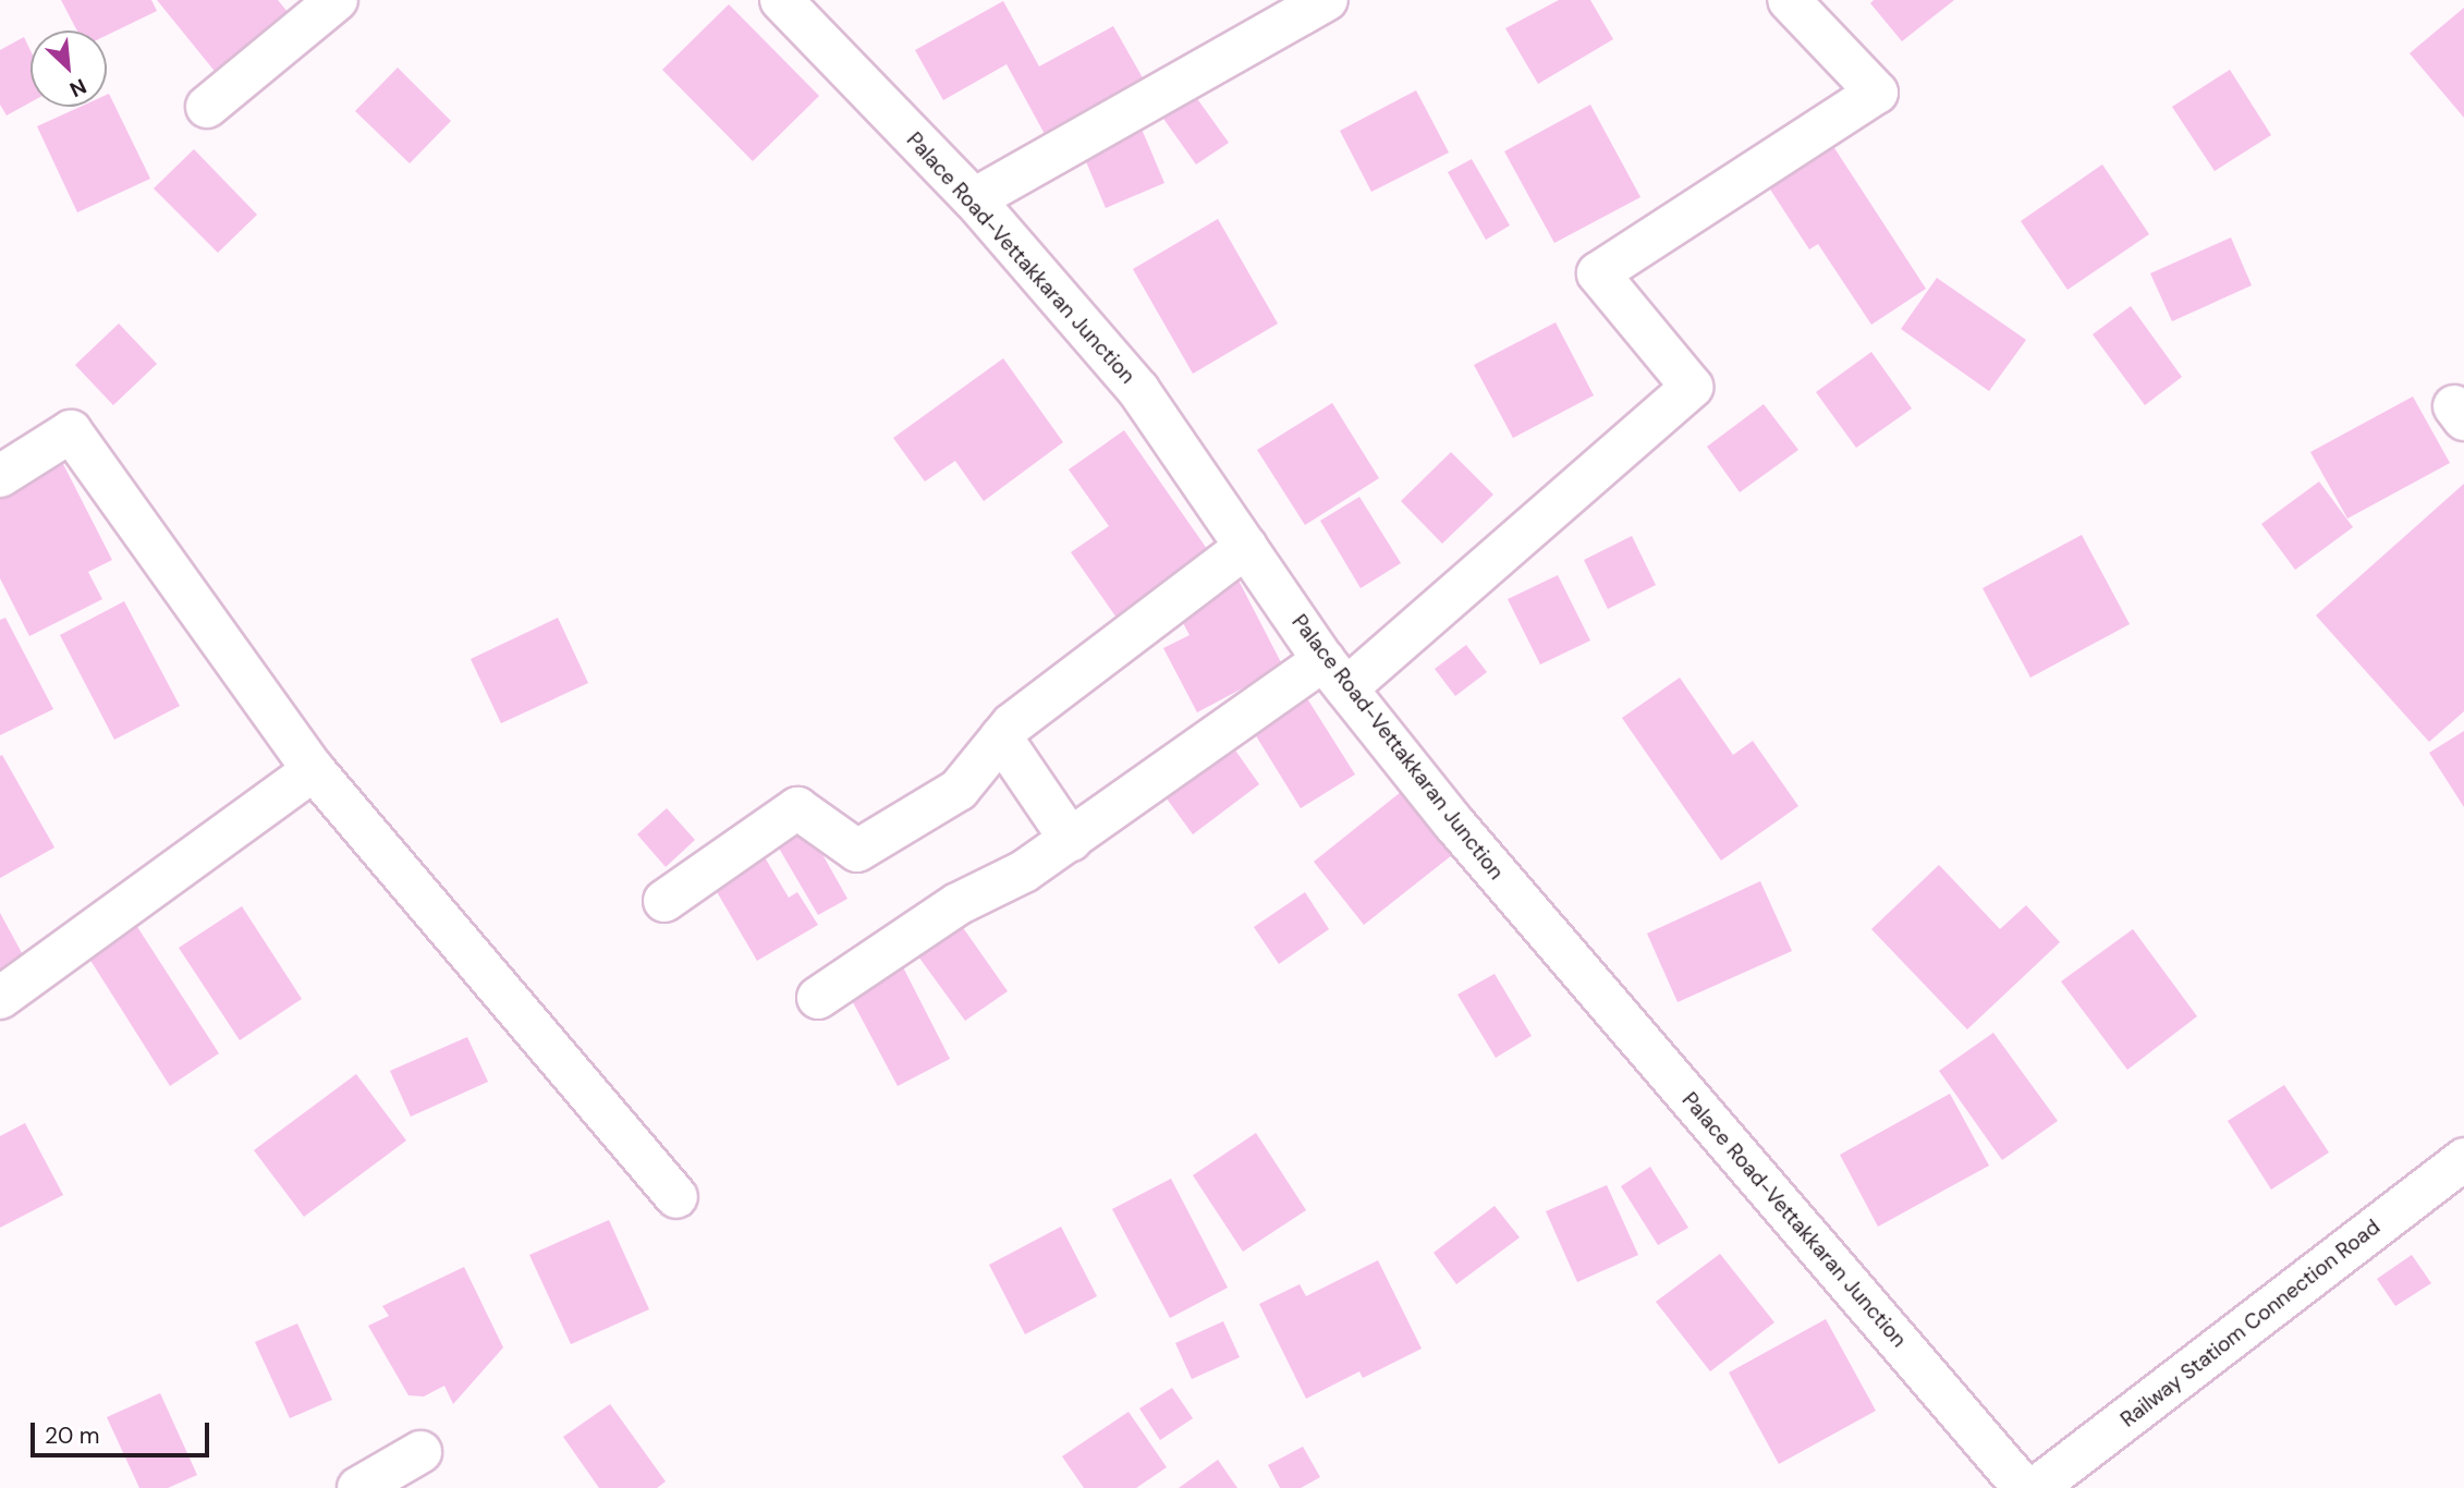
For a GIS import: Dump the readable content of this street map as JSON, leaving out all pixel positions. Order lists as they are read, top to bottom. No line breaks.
{"streets":{"street":["Palace Road-Vettakkaran Junction","Railway Statiom Connection Road"]},"scale_bar":"20 m","north":"bottom right"}
